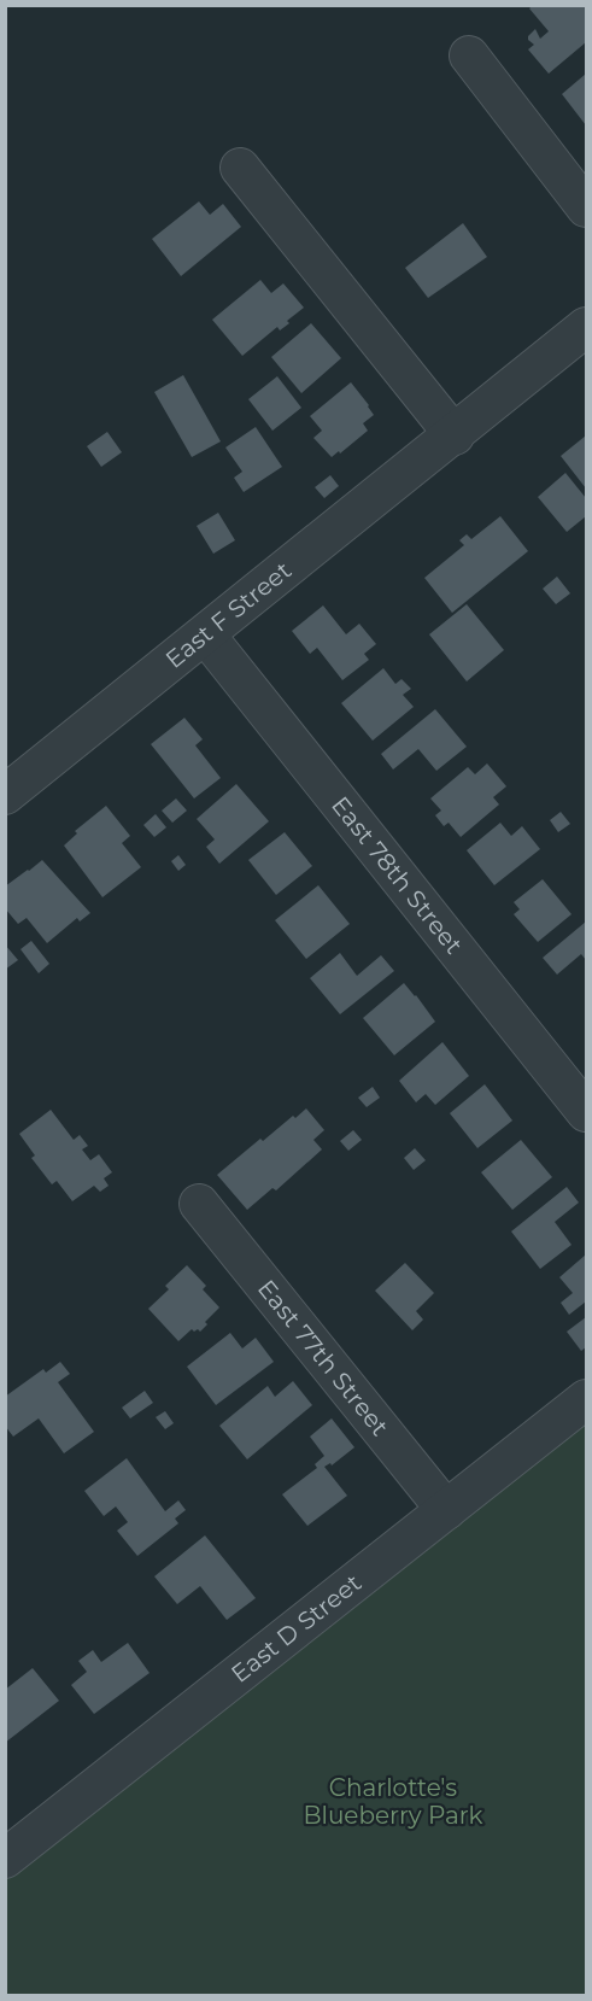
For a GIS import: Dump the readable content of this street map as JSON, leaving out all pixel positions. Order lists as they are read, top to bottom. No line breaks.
{"streets":{"street":["East F Street","East 78th Street","East 77th Street","East D Street"]},"crossings":[["East F Street","East 78th Street"],["East 77th Street","East D Street"]],"parks":["Charlotte's Blueberry Park"]}
